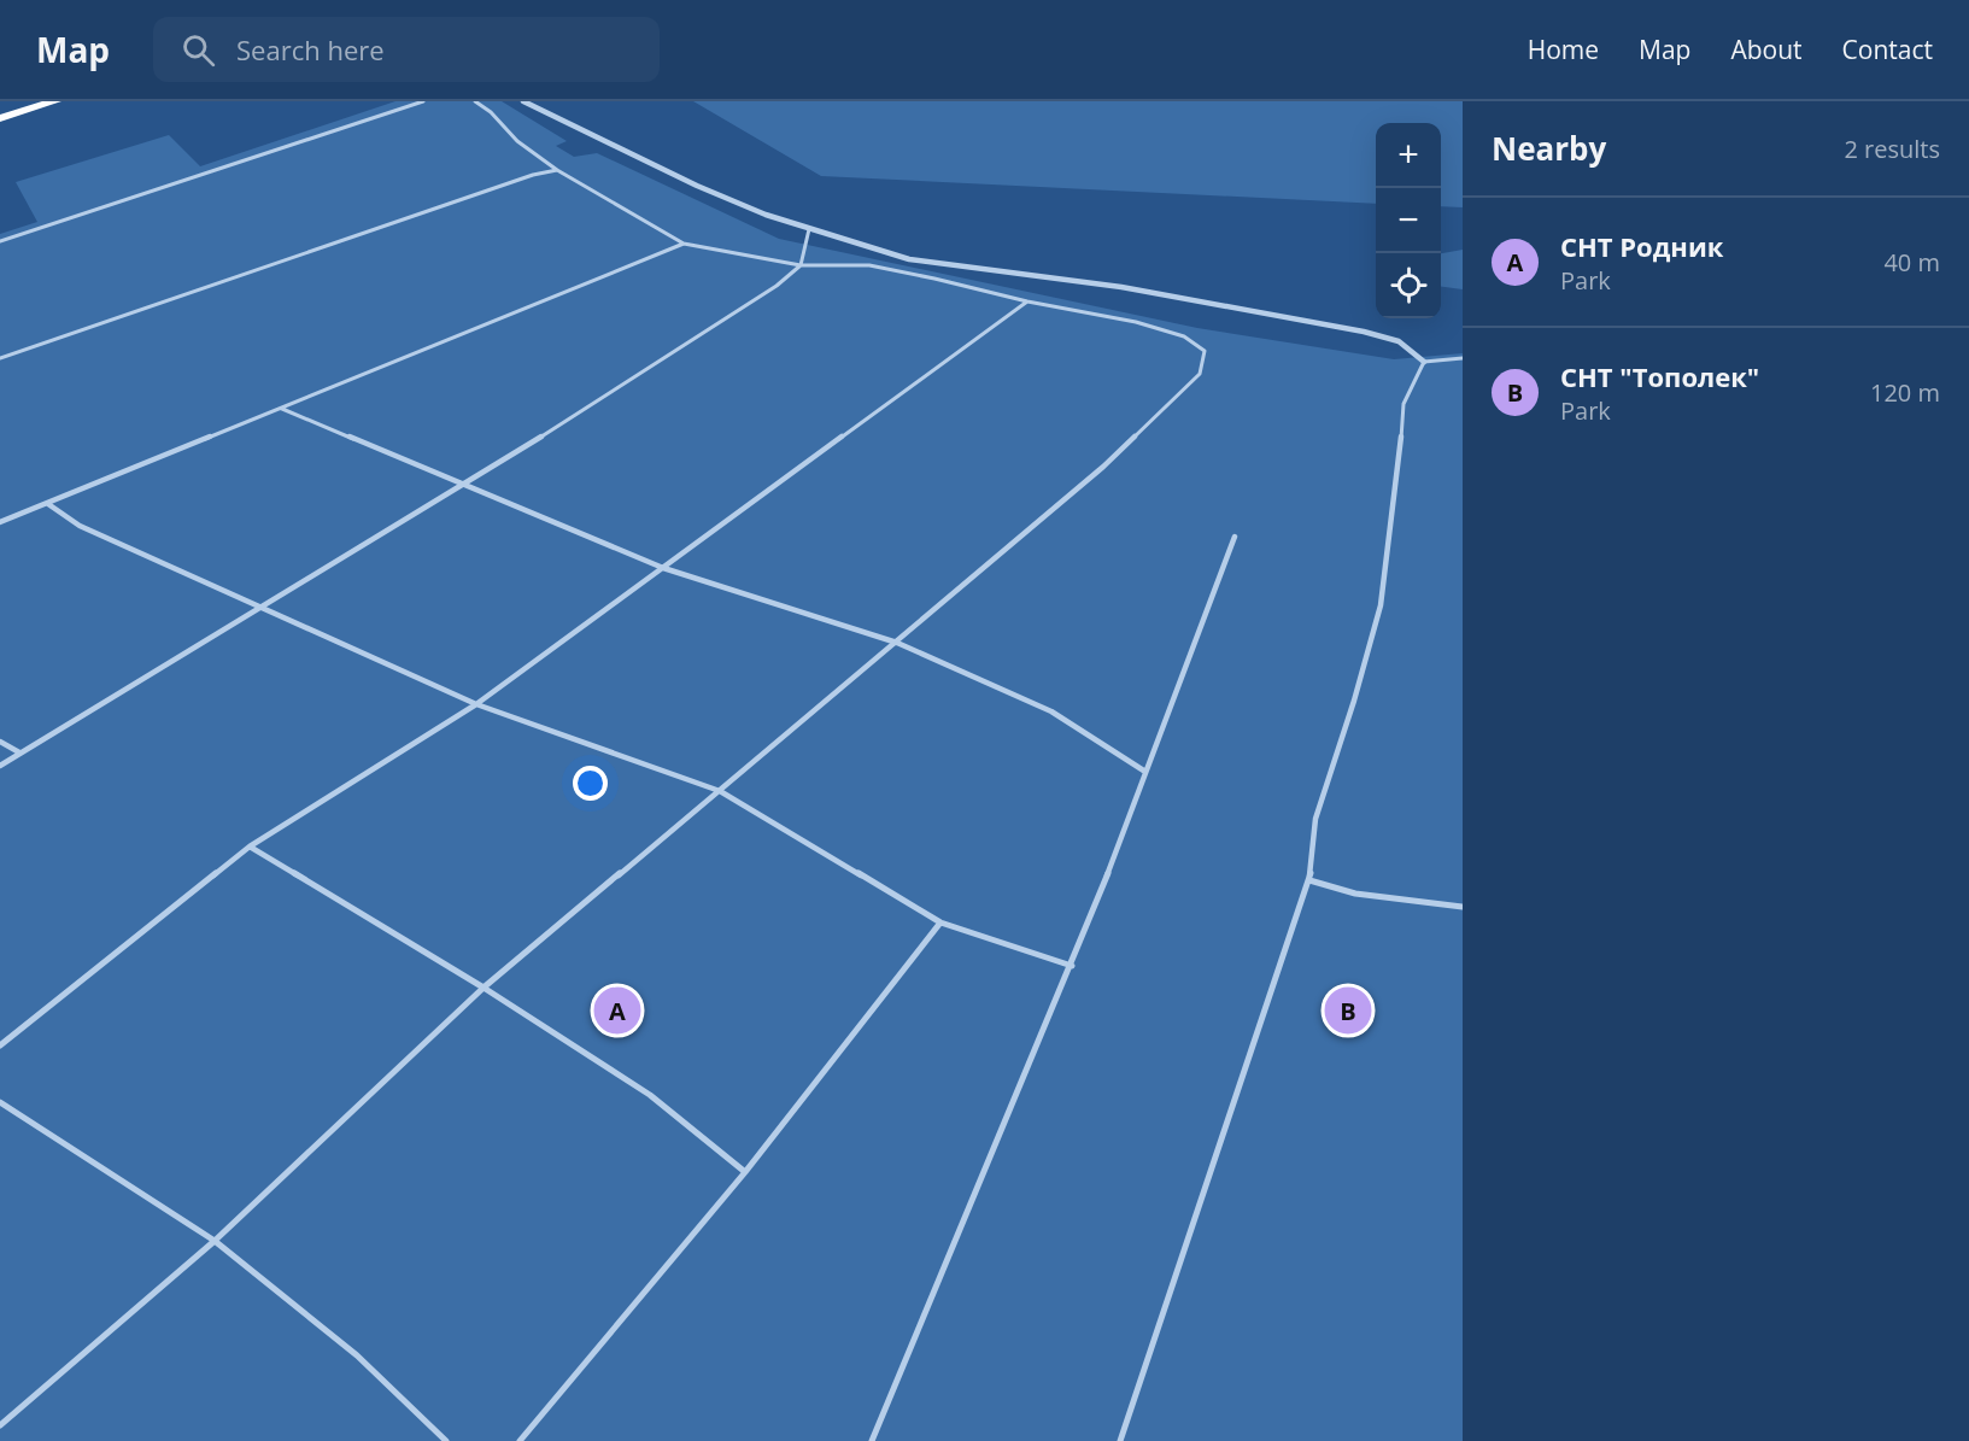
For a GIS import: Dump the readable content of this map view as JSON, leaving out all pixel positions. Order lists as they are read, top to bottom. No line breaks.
{"page":{"header":"Map","search":"Search here","nav":["Home","Map","About","Contact"],"heading":["Nearby","2 results"],"map_buttons":["+","−"],"list":[{"mark":"A","name":"СНТ Родник","note":"Park","value":"40 m"},{"mark":"B","name":"СНТ \"Тополек\"","note":"Park","value":"120 m"}],"pins":["A","B"]}}
